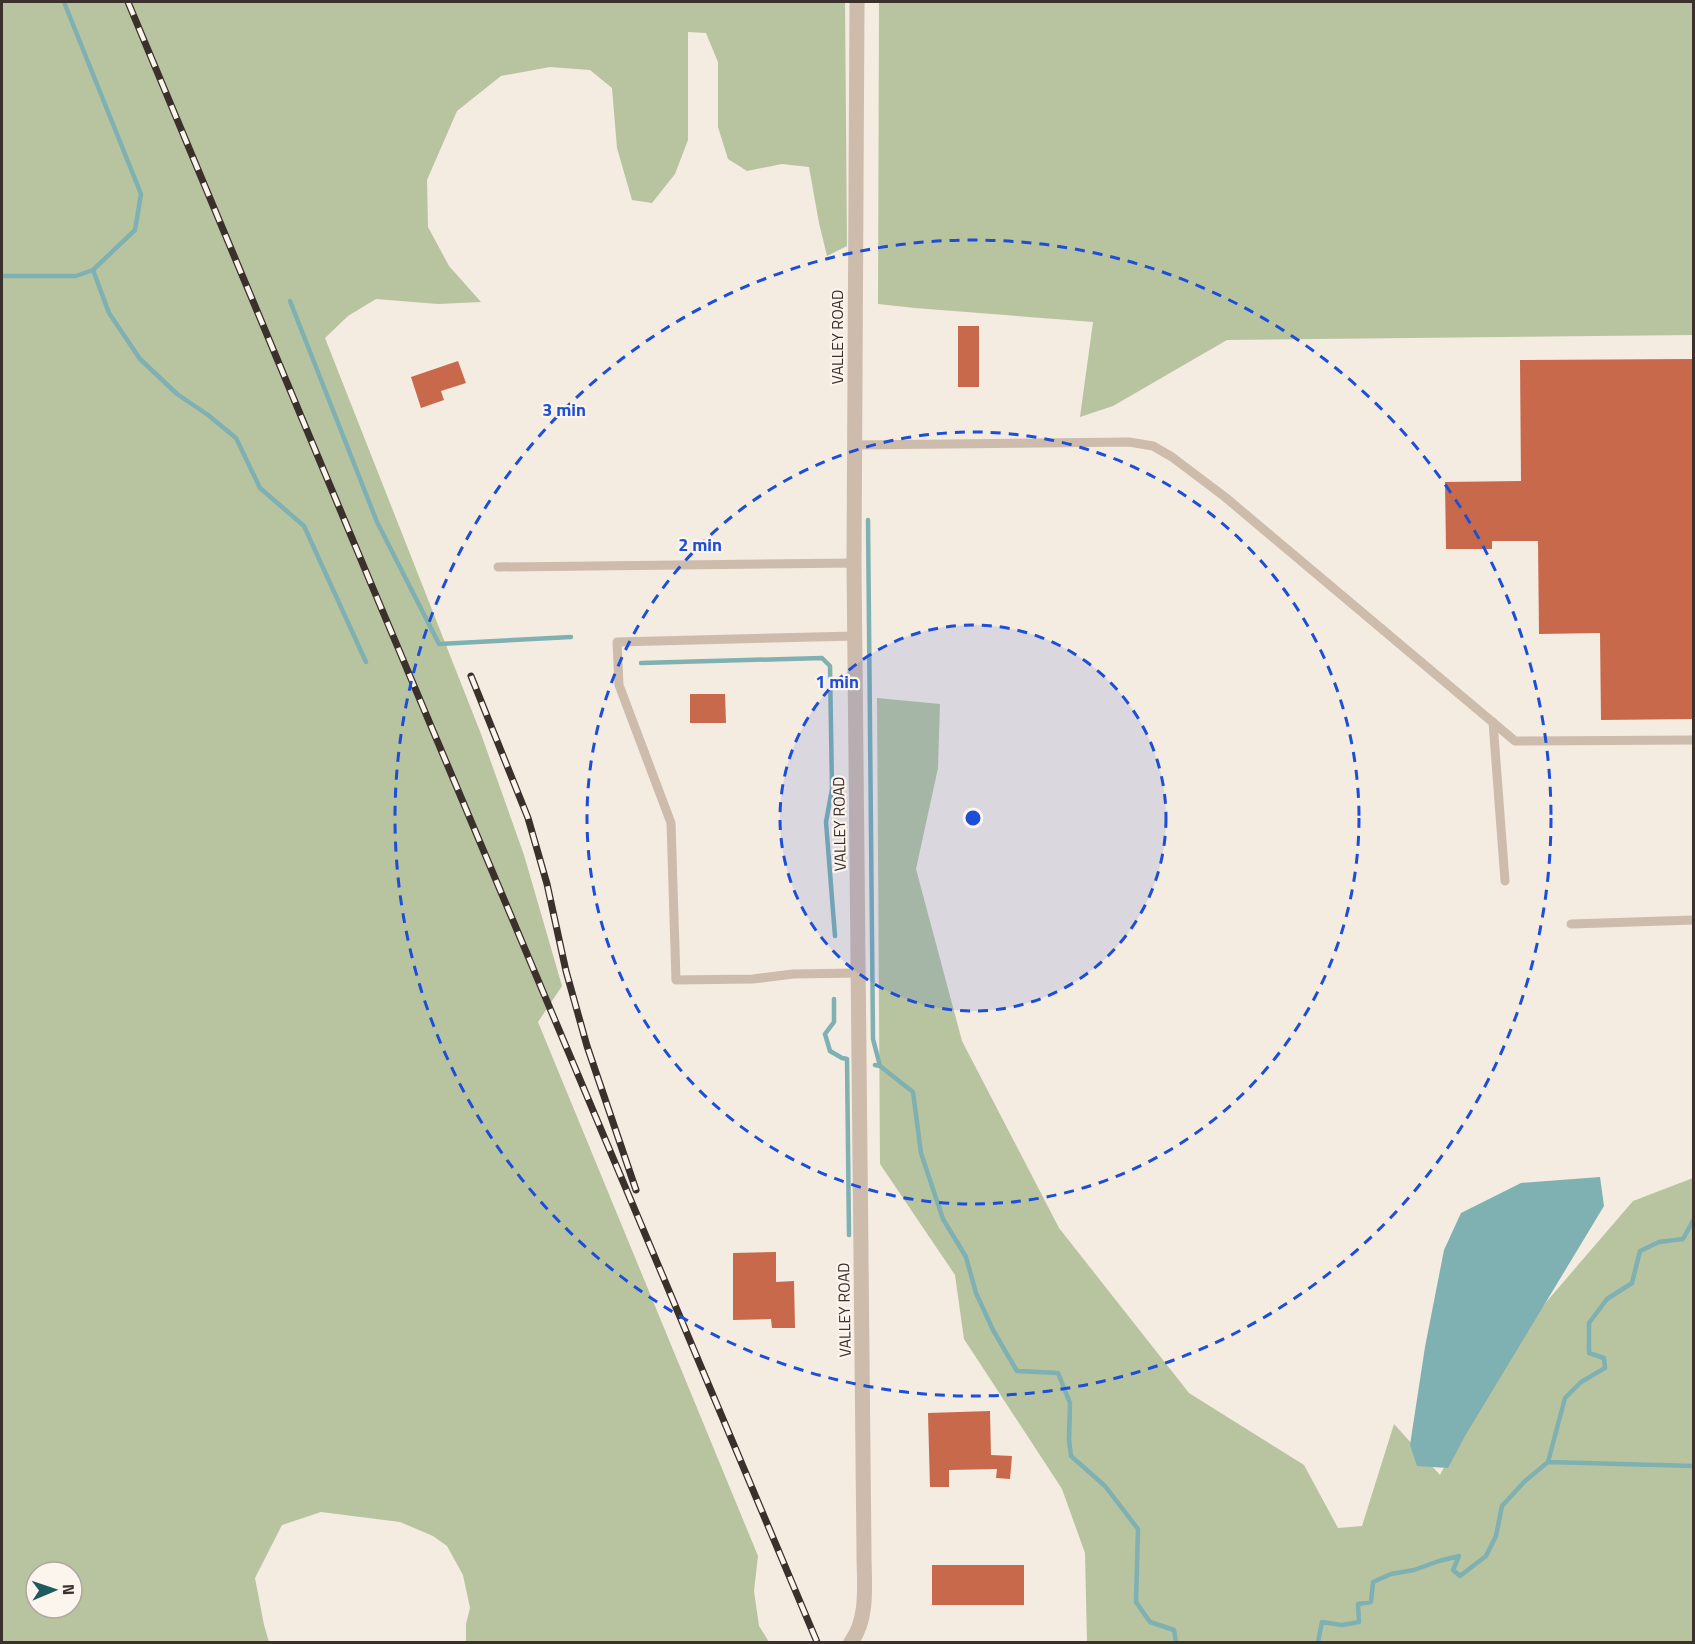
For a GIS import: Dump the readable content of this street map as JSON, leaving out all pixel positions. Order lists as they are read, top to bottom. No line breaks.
{"streets":{"street":["VALLEY ROAD"]},"north":"right","rings":["3 min","2 min","1 min"]}
